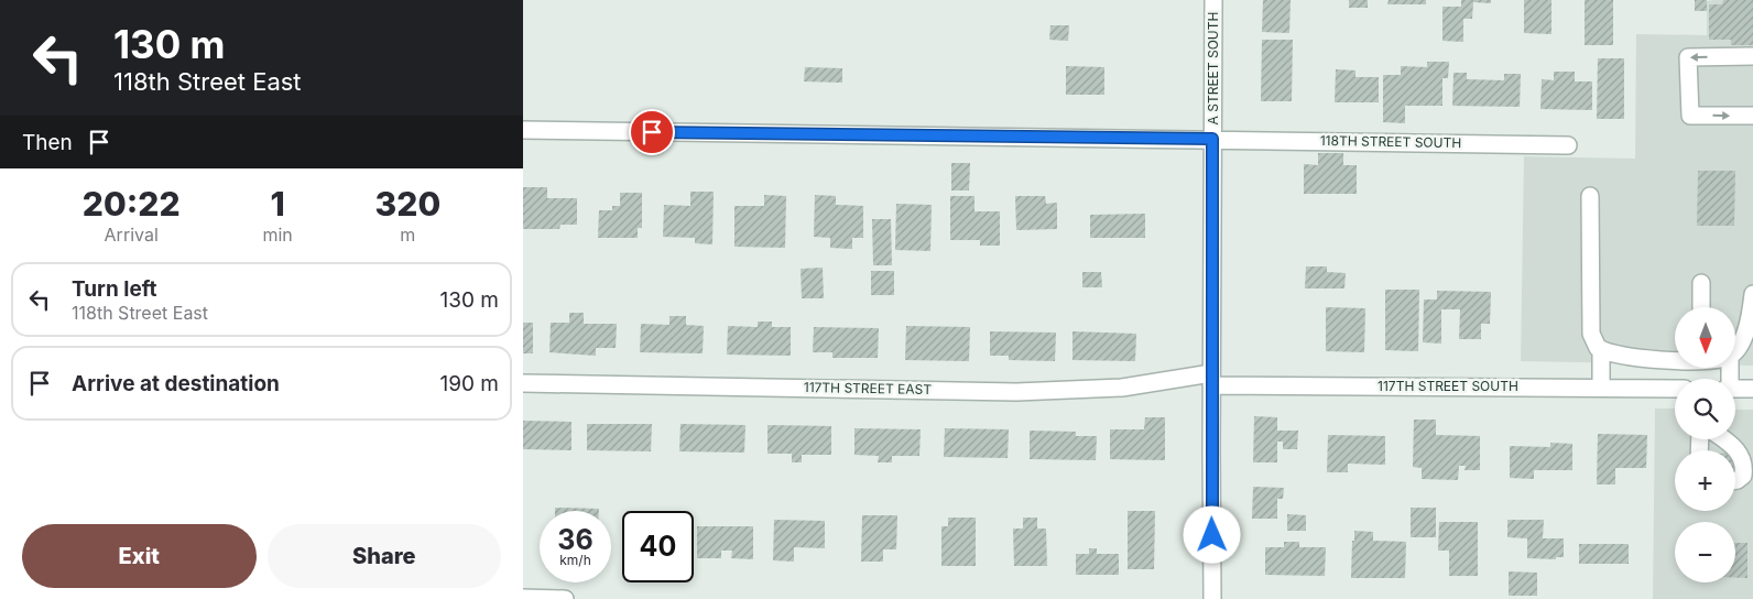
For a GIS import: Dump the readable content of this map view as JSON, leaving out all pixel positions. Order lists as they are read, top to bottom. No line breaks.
{"streets":{"street":["A STREET SOUTH","118TH STREET SOUTH","117TH STREET SOUTH","117TH STREET EAST"]},"crossings":[["A STREET SOUTH","118TH STREET SOUTH"],["A STREET SOUTH","117TH STREET SOUTH"],["A STREET SOUTH","117TH STREET EAST"],["117TH STREET SOUTH","117TH STREET EAST"]],"north":"bottom","page":{"turn":["130 m","118th Street East"],"then":"Then","eta":["20:22","Arrival","1","min","320","m"],"list":[{"name":"Turn left","note":"118th Street East","value":"130 m"},{"name":"Arrive at destination","value":"190 m"}],"map_buttons":["+","−"],"speed":"36 km/h","limit":"40","buttons":["Exit","Share"]}}
